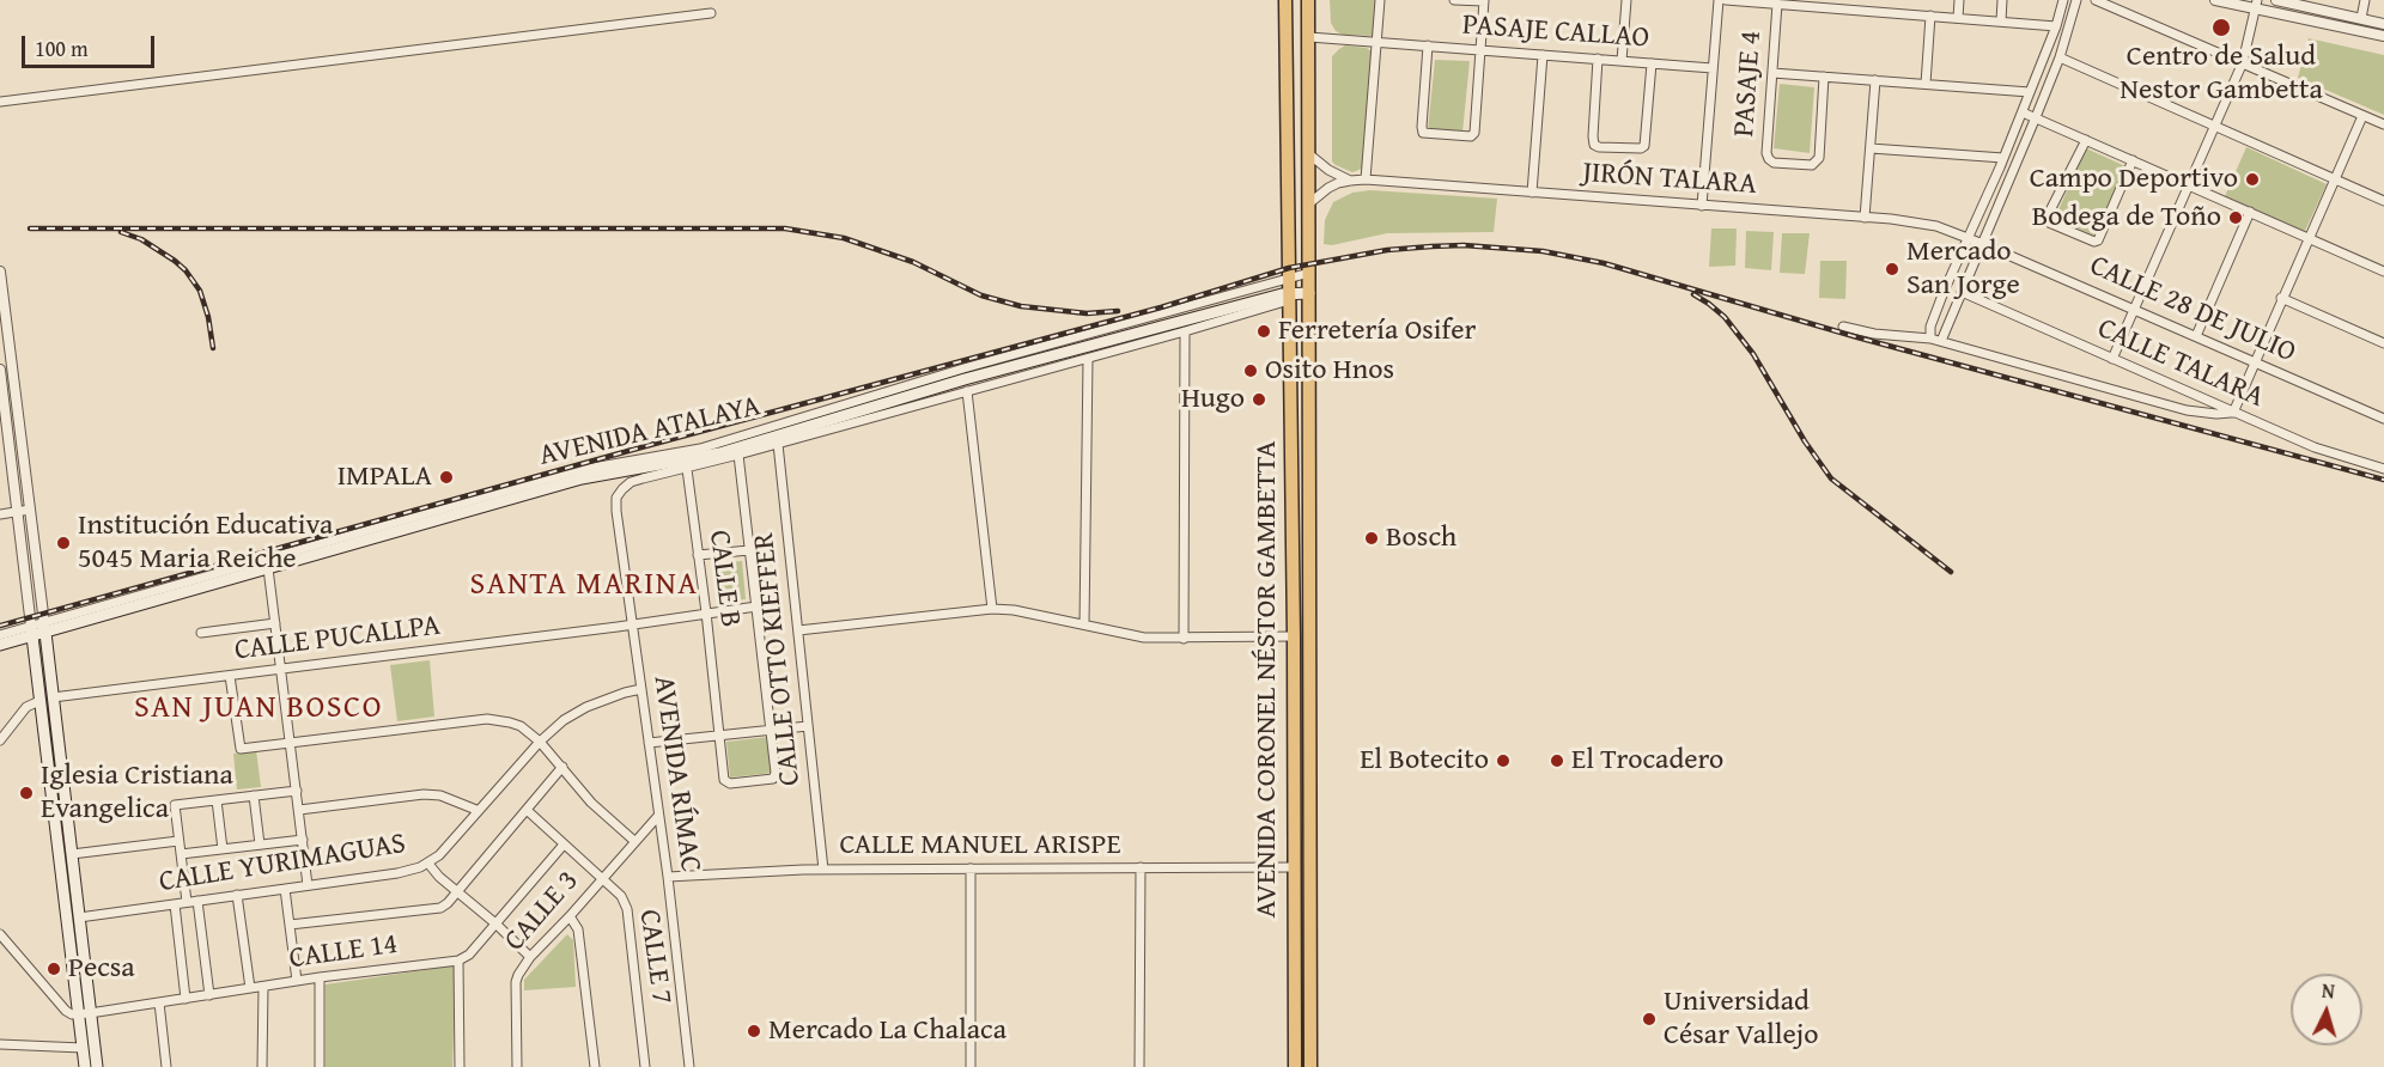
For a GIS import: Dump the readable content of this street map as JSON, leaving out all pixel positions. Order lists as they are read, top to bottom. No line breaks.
{"streets":{"main road":["AVENIDA ATALAYA","AVENIDA CORONEL NÉSTOR GAMBETTA"],"street":["PASAJE CALLAO","PASAJE 4","JIRÓN TALARA","CALLE 28 DE JULIO","CALLE TALARA","CALLE B","CALLE PUCALLPA","CALLE OTTO KIEFFER","AVENIDA RÍMAC","CALLE MANUEL ARISPE","CALLE YURIMAGUAS","CALLE 3","CALLE 14","CALLE 7"]},"crossings":[["PASAJE CALLAO","AVENIDA CORONEL NÉSTOR GAMBETTA"],["JIRÓN TALARA","CALLE 28 DE JULIO"],["JIRÓN TALARA","AVENIDA CORONEL NÉSTOR GAMBETTA"],["AVENIDA ATALAYA","CALLE B"],["AVENIDA ATALAYA","CALLE OTTO KIEFFER"],["AVENIDA ATALAYA","AVENIDA CORONEL NÉSTOR GAMBETTA"],["AVENIDA ATALAYA","AVENIDA RÍMAC"],["CALLE B","CALLE PUCALLPA"],["CALLE PUCALLPA","AVENIDA RÍMAC"],["CALLE OTTO KIEFFER","CALLE MANUEL ARISPE"],["AVENIDA CORONEL NÉSTOR GAMBETTA","CALLE MANUEL ARISPE"],["AVENIDA RÍMAC","CALLE MANUEL ARISPE"],["AVENIDA RÍMAC","CALLE YURIMAGUAS"],["AVENIDA RÍMAC","CALLE 3"],["CALLE 3","CALLE 7"]],"districts":["SANTA MARINA","SAN JUAN BOSCO"],"places":["Centro de Salud Nestor Gambetta","Campo Deportivo","Bodega de Toño","Mercado San Jorge","Ferretería Osifer","Osito Hnos","Hugo","IMPALA","Bosch","Institución Educativa 5045 Maria Reiche","El Botecito","El Trocadero","Iglesia Cristiana Evangelica","Pecsa","Universidad César Vallejo","Mercado La Chalaca"],"scale_bar":"100 m","north":"top"}
